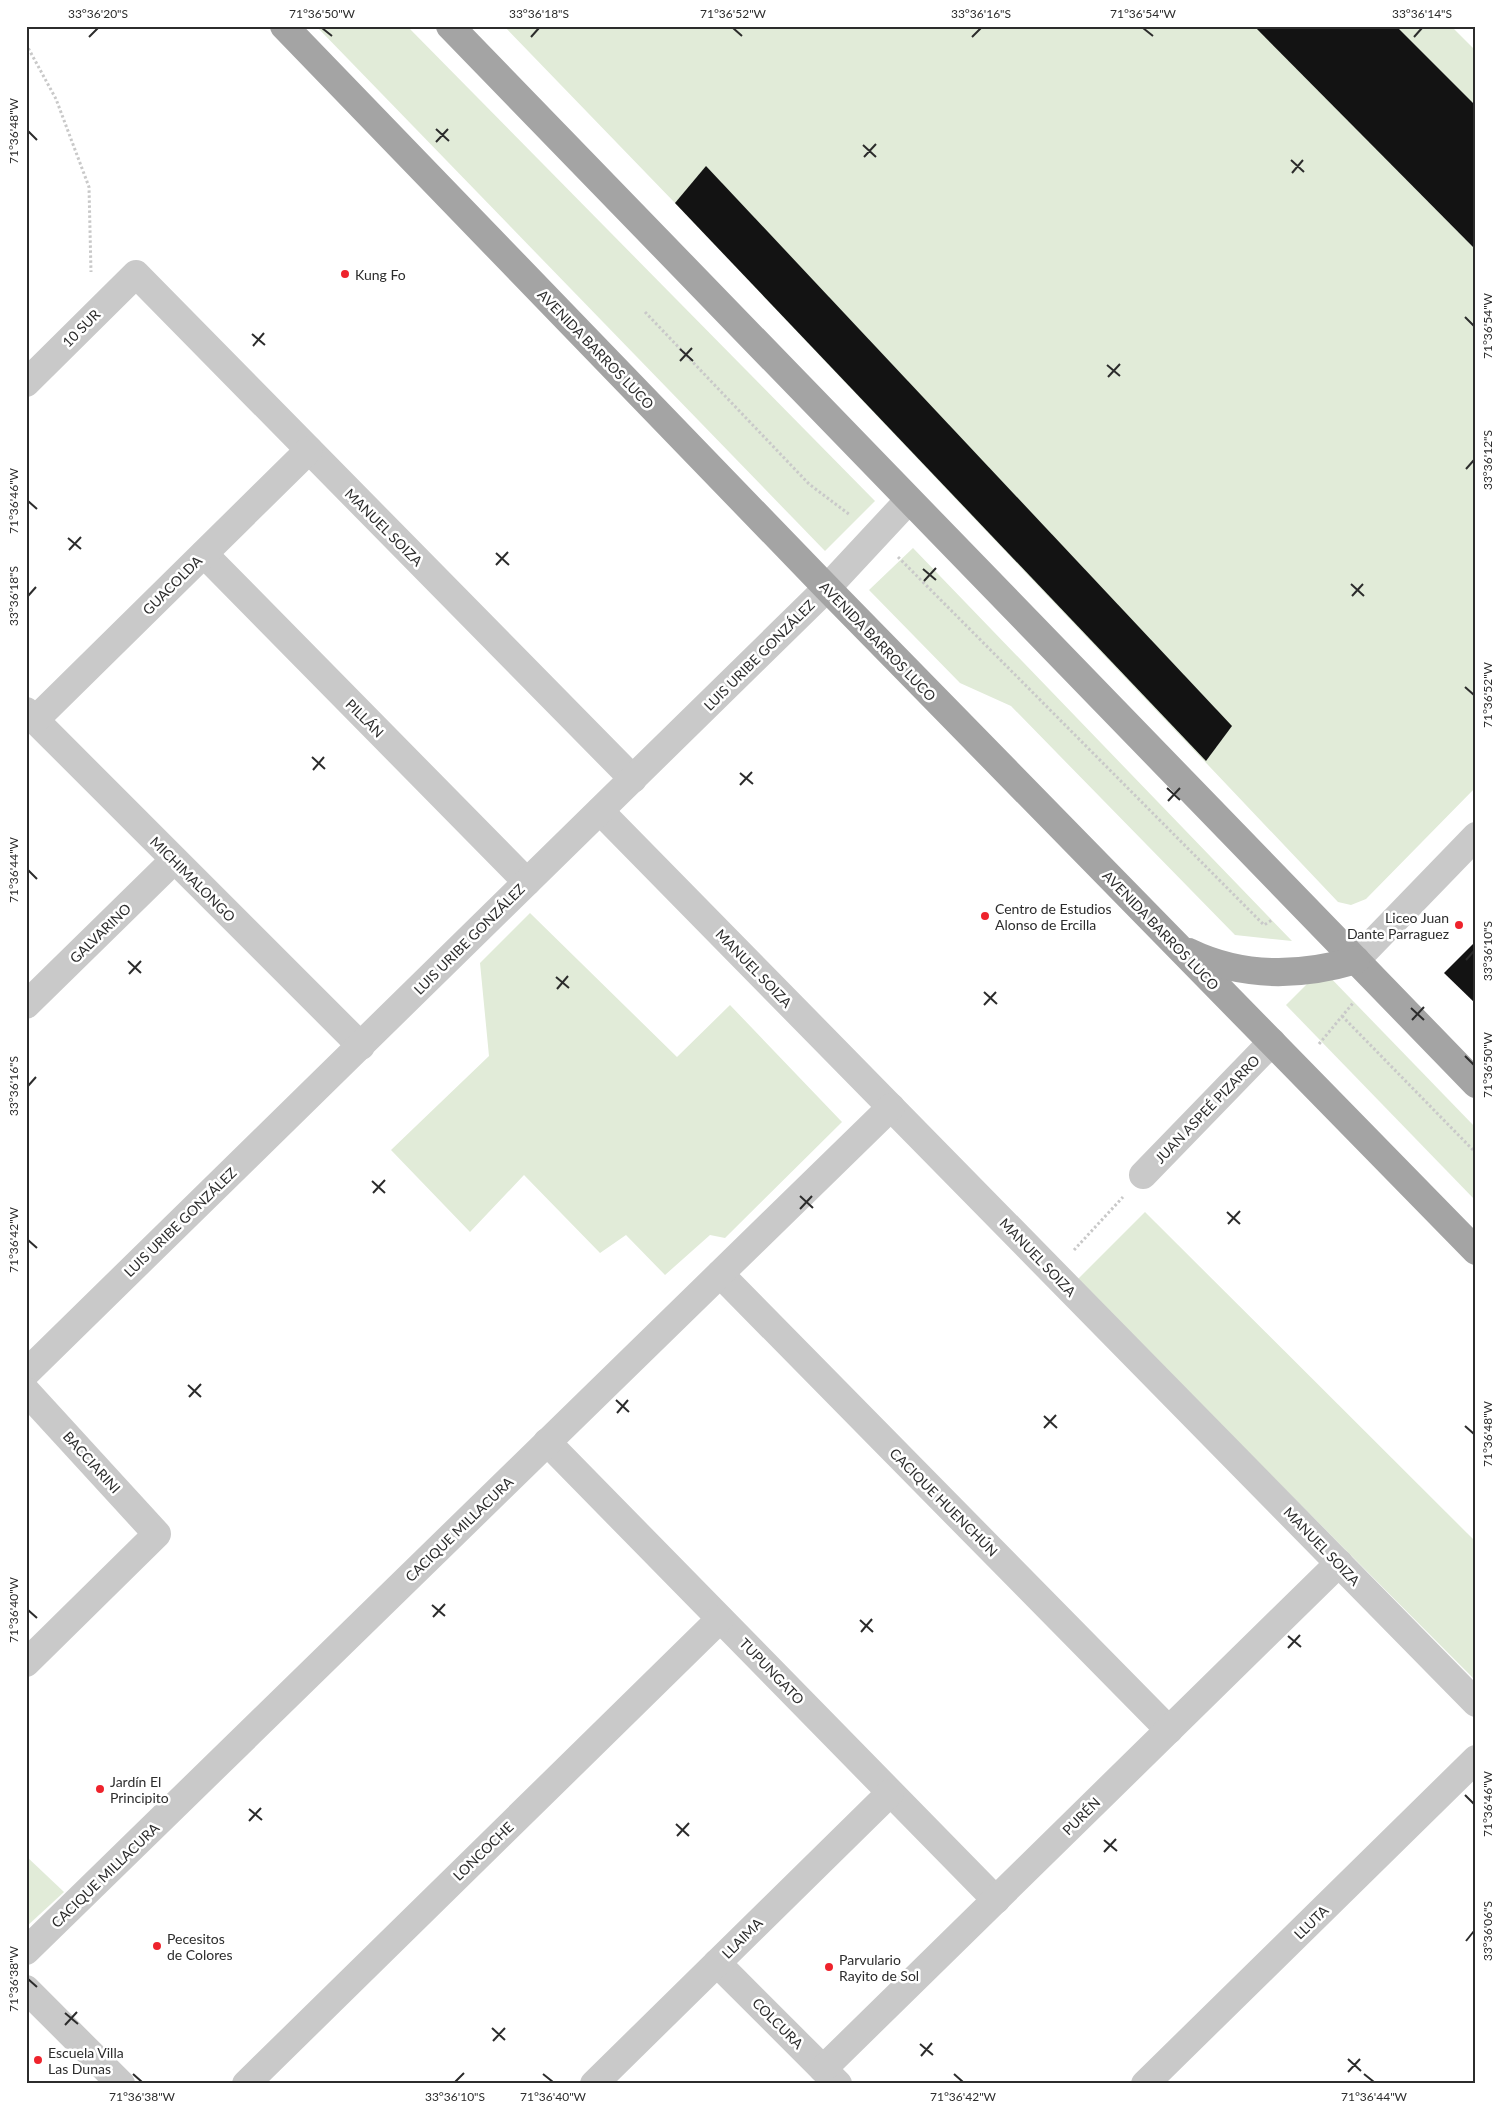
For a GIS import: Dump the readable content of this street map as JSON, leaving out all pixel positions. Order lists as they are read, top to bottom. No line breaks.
{"streets":{"main road":["AVENIDA BARROS LUCO"],"street":["10 SUR","MANUEL SOIZA","GUACOLDA","LUIS URIBE GONZÁLEZ","PILLÁN","MICHIMALONGO","GALVARINO","JUAN ASPEÉ PIZARRO","BACCIARINI","CACIQUE HUENCHÚN","CACIQUE MILLACURA","TUPUNGATO","PURÉN","LONCOCHE","LLUTA","LLAIMA","COLCURA"]},"crossings":[["10 SUR","MANUEL SOIZA"],["AVENIDA BARROS LUCO","LUIS URIBE GONZÁLEZ"],["AVENIDA BARROS LUCO","JUAN ASPEÉ PIZARRO"],["MANUEL SOIZA","GUACOLDA"],["MANUEL SOIZA","LUIS URIBE GONZÁLEZ"],["MANUEL SOIZA","CACIQUE MILLACURA"],["MANUEL SOIZA","PURÉN"],["GUACOLDA","PILLÁN"],["GUACOLDA","MICHIMALONGO"],["LUIS URIBE GONZÁLEZ","PILLÁN"],["LUIS URIBE GONZÁLEZ","MICHIMALONGO"],["MICHIMALONGO","GALVARINO"],["CACIQUE HUENCHÚN","CACIQUE MILLACURA"],["CACIQUE HUENCHÚN","PURÉN"],["CACIQUE MILLACURA","TUPUNGATO"],["TUPUNGATO","PURÉN"],["TUPUNGATO","LONCOCHE"],["TUPUNGATO","LLAIMA"],["PURÉN","COLCURA"],["LLAIMA","COLCURA"]],"places":["Kung Fo","Centro de Estudios Alonso de Ercilla","Liceo Juan Dante Parraguez","Jardín El Principito","Pecesitos de Colores","Parvulario Rayito de Sol","Escuela Villa Las Dunas"],"coordinates":["33°36'20\"S","71°36'50\"W","33°36'18\"S","71°36'52\"W","33°36'16\"S","71°36'54\"W","33°36'14\"S","71°36'48\"W","33°36'12\"S","71°36'46\"W","71°36'44\"W","33°36'10\"S","71°36'42\"W","71°36'40\"W","33°36'06\"S","71°36'38\"W"]}
